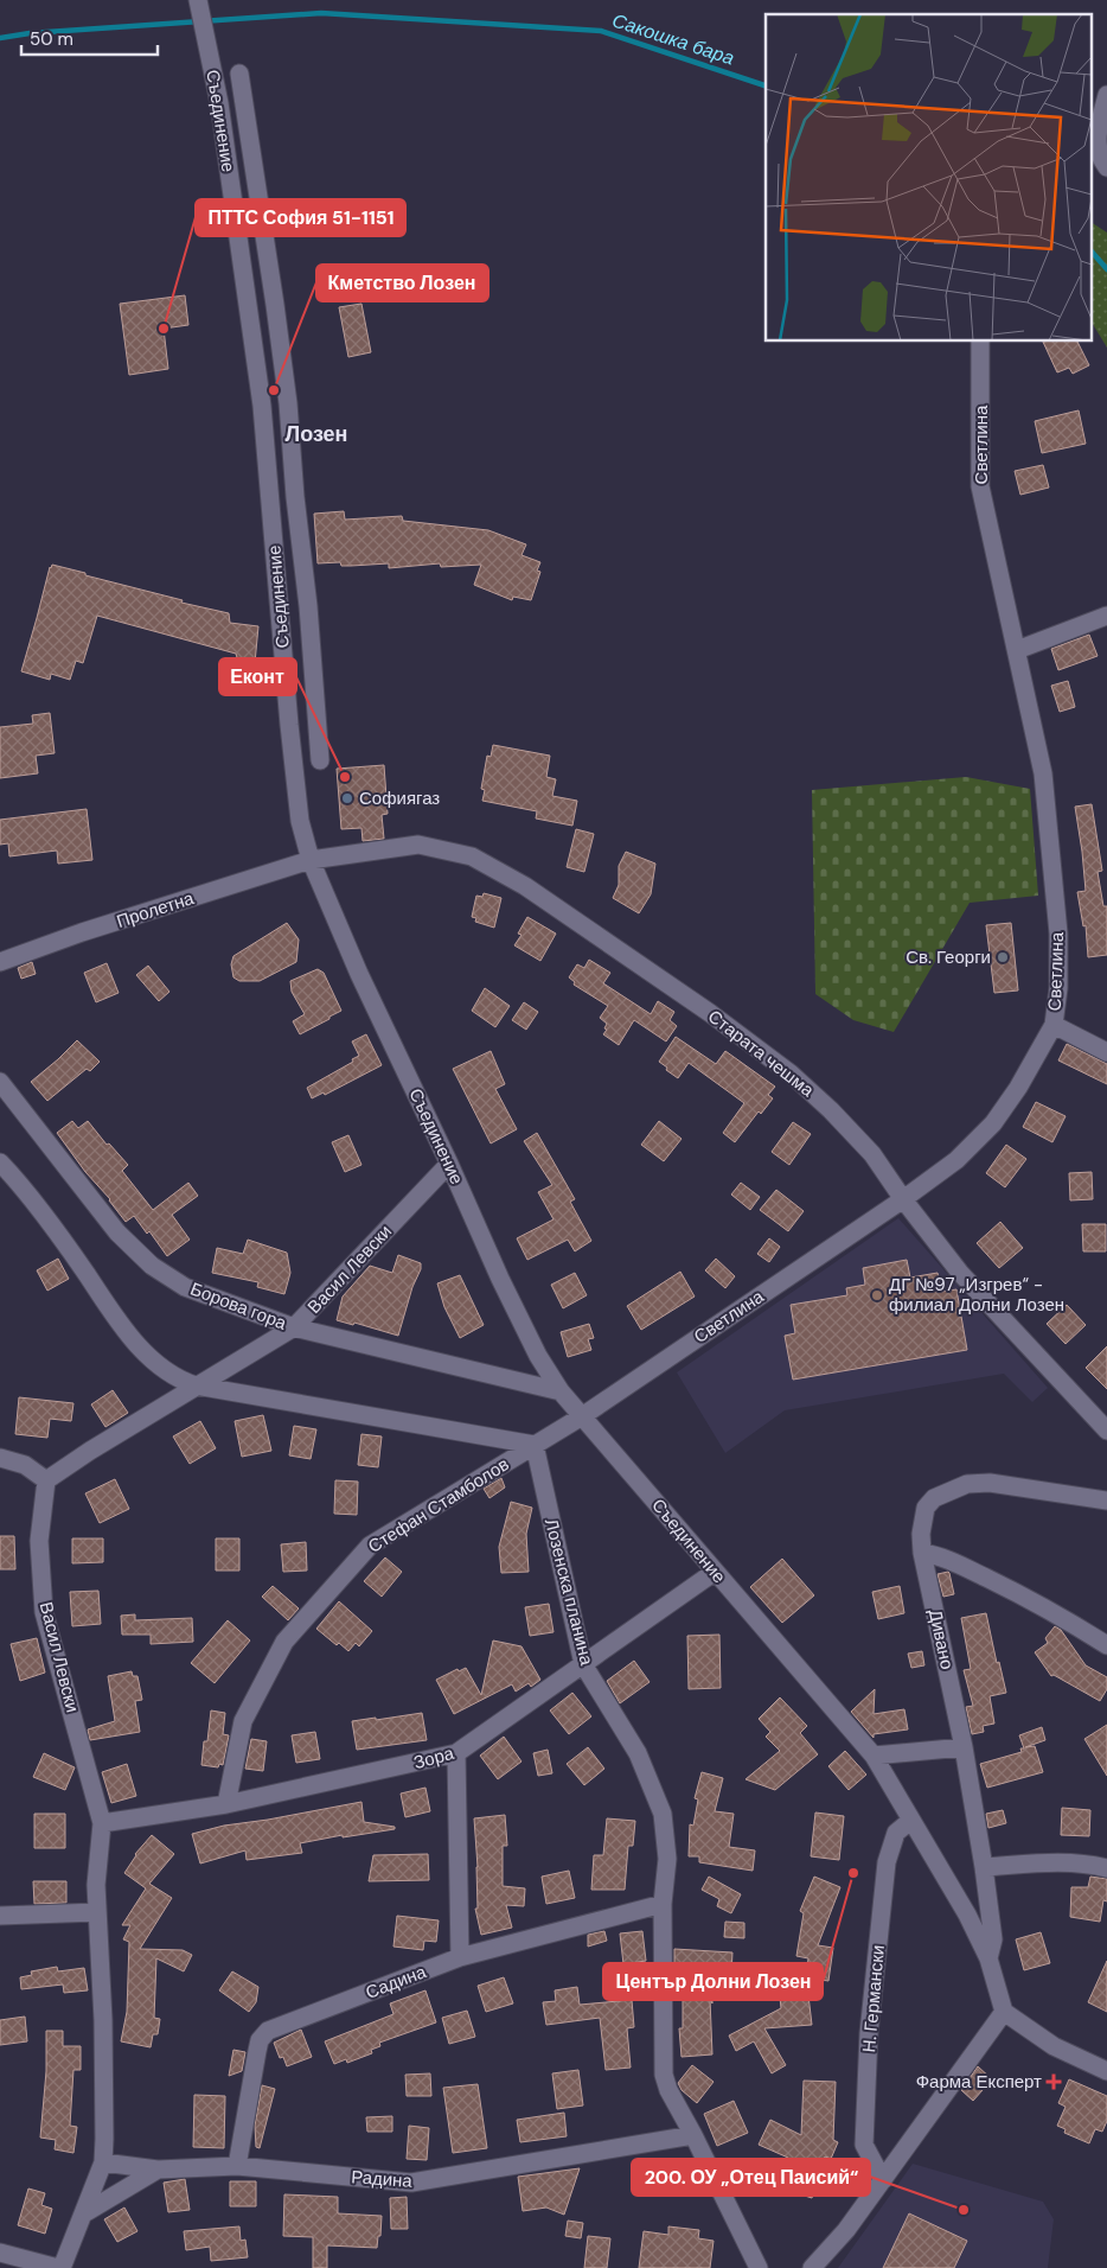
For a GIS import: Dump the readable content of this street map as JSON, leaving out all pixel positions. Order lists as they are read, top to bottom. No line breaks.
{"streets":{"street":["Съединение","Светлина","Пролетна","Старата чешма","Васил Левски","Борова гора","Стефан Стамболов","Лозенска планина","Дивано","Зора","Садина","Н. Германски","Радина"]},"crossings":[["Съединение","Светлина"],["Съединение","Пролетна"],["Съединение","Старата чешма"],["Съединение","Васил Левски"],["Съединение","Борова гора"],["Съединение","Стефан Стамболов"],["Съединение","Дивано"],["Съединение","Зора"],["Съединение","Н. Германски"],["Светлина","Старата чешма"],["Светлина","Стефан Стамболов"],["Пролетна","Старата чешма"],["Васил Левски","Борова гора"],["Васил Левски","Зора"],["Васил Левски","Радина"],["Стефан Стамболов","Лозенска планина"],["Стефан Стамболов","Зора"],["Лозенска планина","Зора"],["Лозенска планина","Садина"],["Лозенска планина","Радина"],["Садина","Радина"]],"districts":["Лозен"],"water":["Сакошка бара"],"places":{"other":["ПТТС София 51-1151","Кметство Лозен","Еконт","Софиягаз","Св. Георги","ДГ №97 „Изгрев“ - филиал Долни Лозен","Център Долни Лозен","200. ОУ „Отец Паисий“"],"health":["Фарма Експерт"]},"scale_bar":"50 m"}
